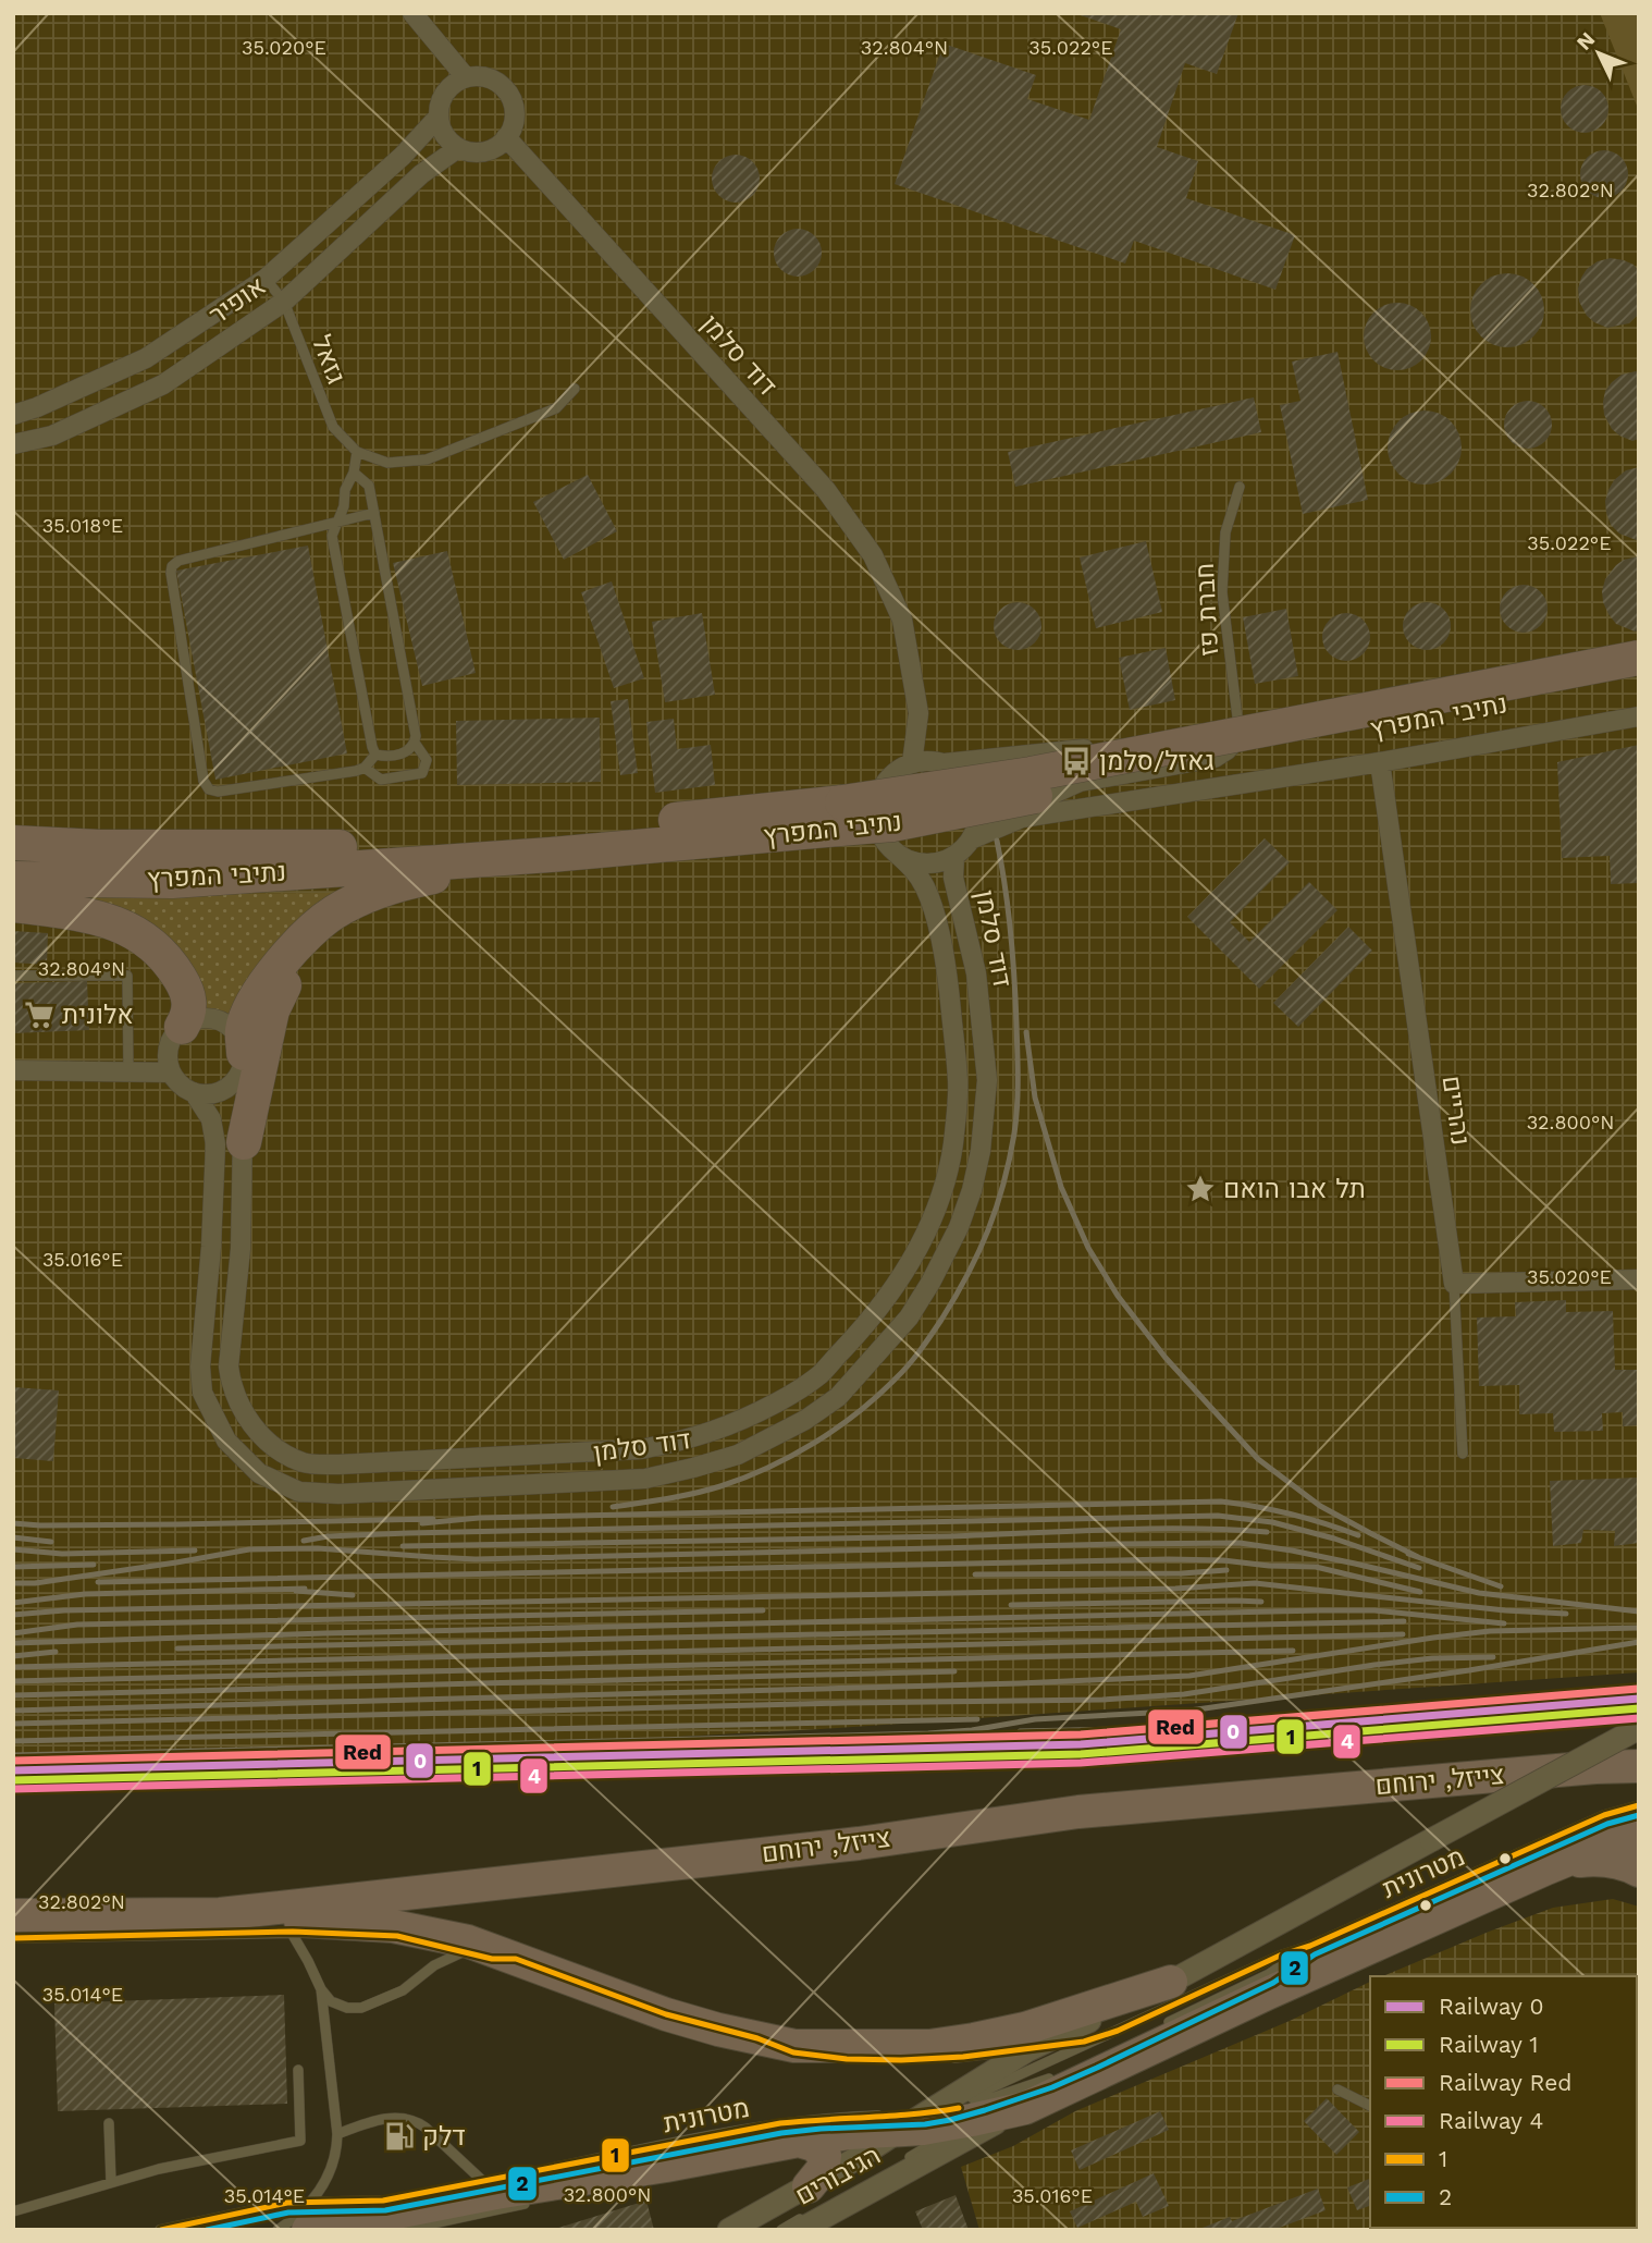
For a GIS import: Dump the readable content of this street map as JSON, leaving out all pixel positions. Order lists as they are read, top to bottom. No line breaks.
{"streets":{"highway":["נתיבי המפרץ","צייזל, ירוחם"],"street":["אופיר","דוד סלמן","נהריים","הגיבורים"],"lane":["גזאל","חברת פז","מטרונית"]},"crossings":[["אופיר","דוד סלמן"],["אופיר","גזאל"],["מטרונית","הגיבורים"]],"places":{"bus stop":["גאזל/סלמן"],"supermarket":["אלונית"],"place":["תל אבו הואם"],"fuel station":["דלק"]},"lines":["rail line Red","rail line 0","rail line 1","rail line 4","transit line 1","transit line 2"],"legend":["Railway 0","Railway 1","Railway Red","Railway 4","1","2"],"north":"top left","coordinates":["35.020°E","35.022°E","32.804°N","32.802°N","35.018°E","32.800°N","35.016°E","35.014°E"]}
